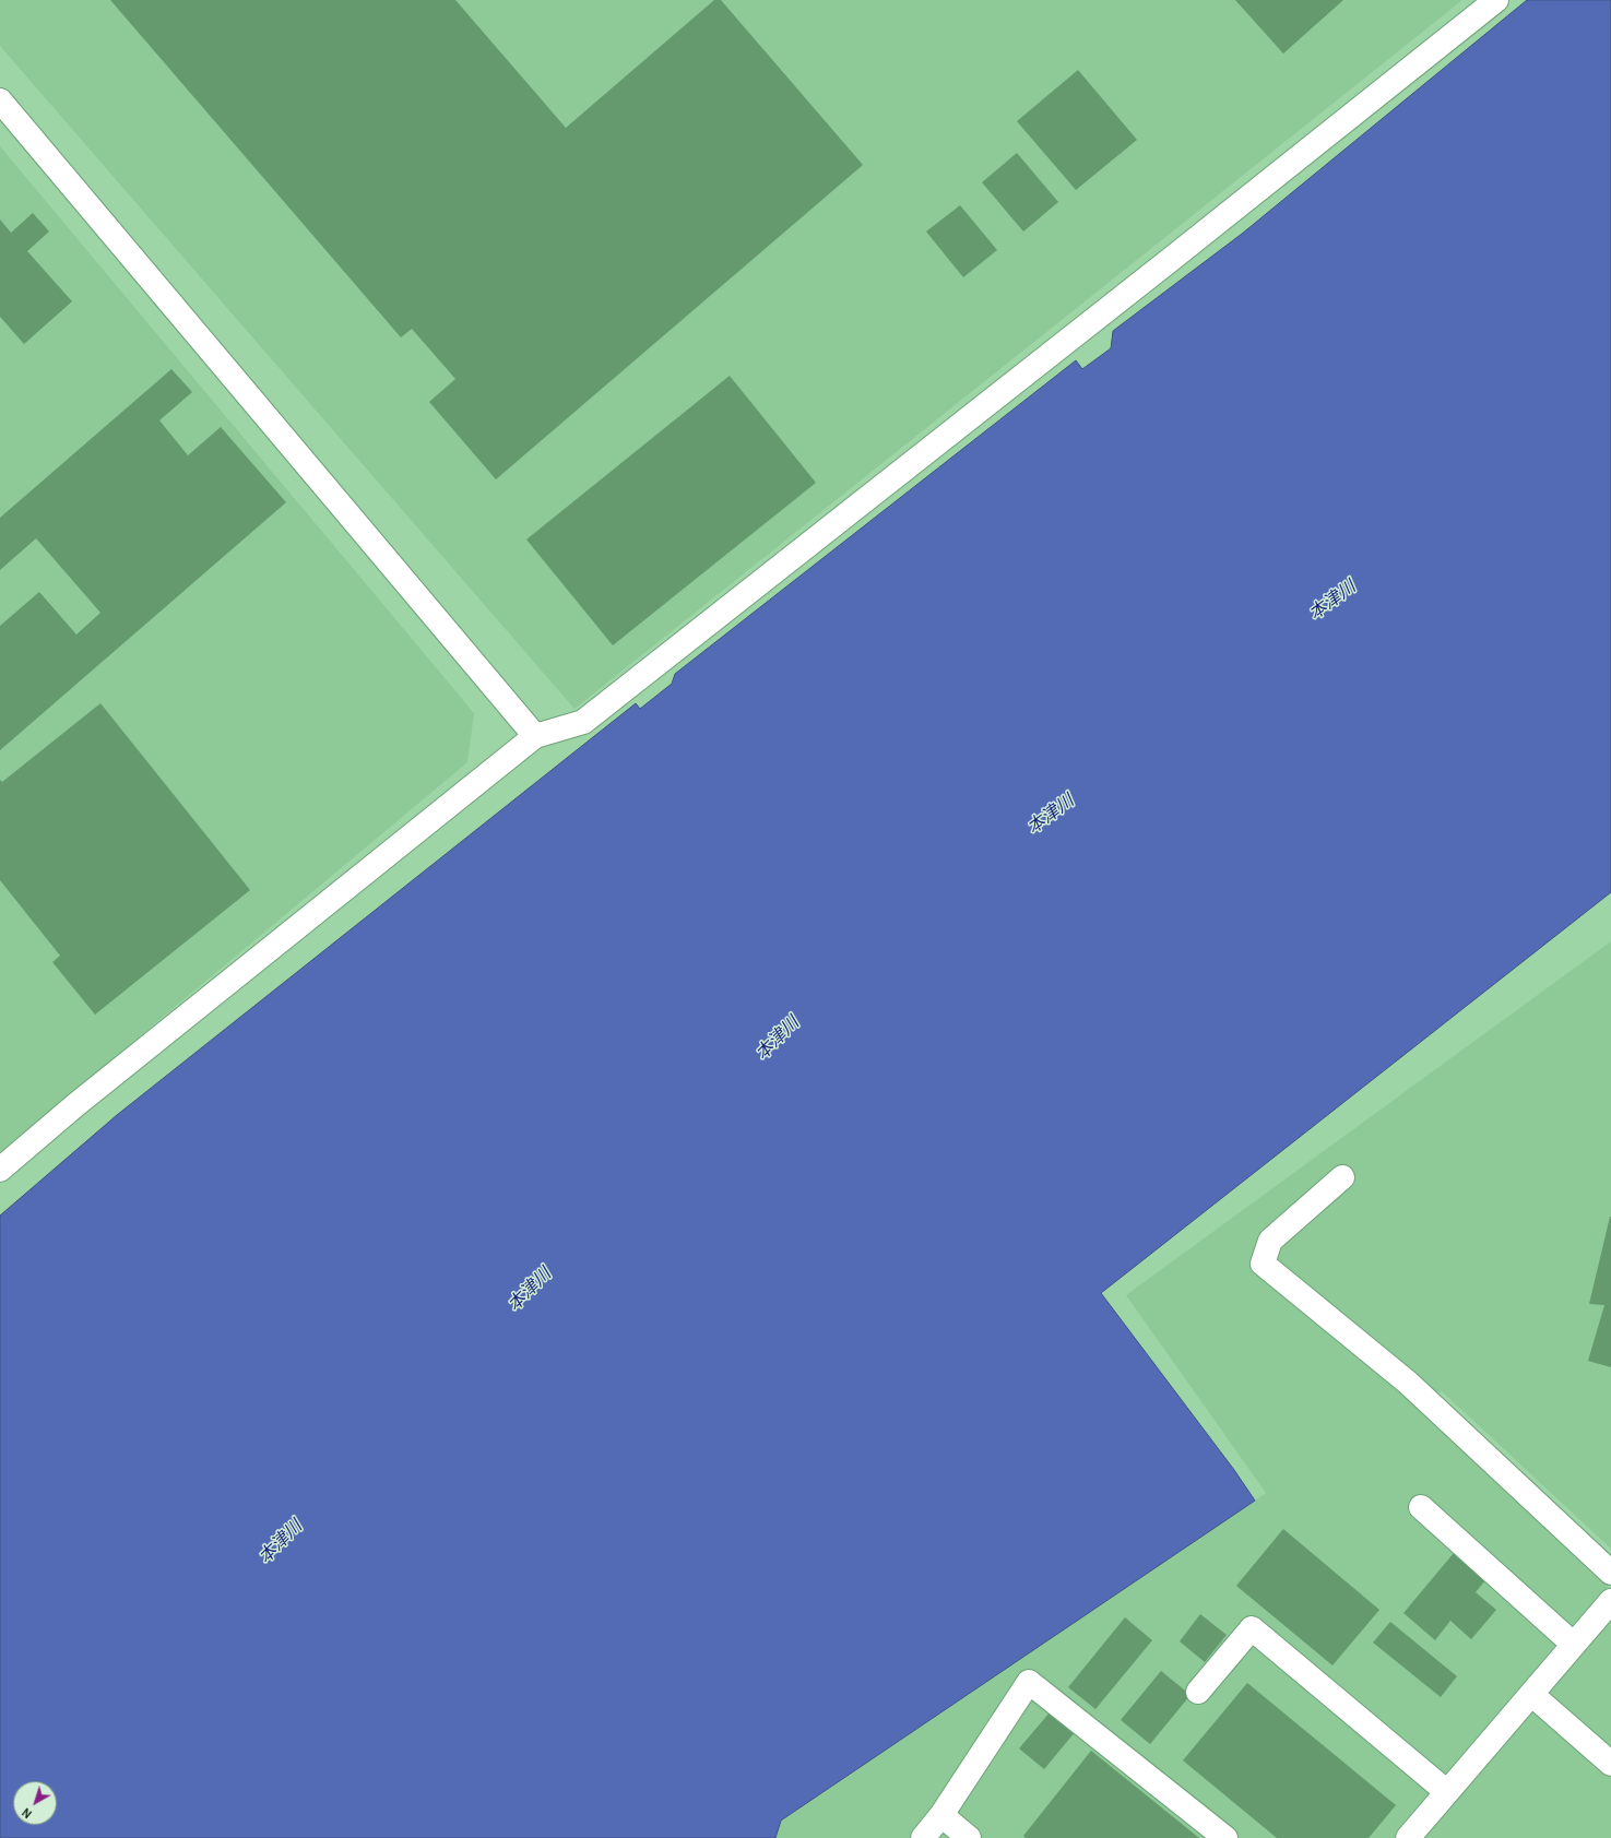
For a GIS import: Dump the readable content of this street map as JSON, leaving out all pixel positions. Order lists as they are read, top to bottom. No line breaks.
{"water":["本津川"],"north":"bottom left"}
